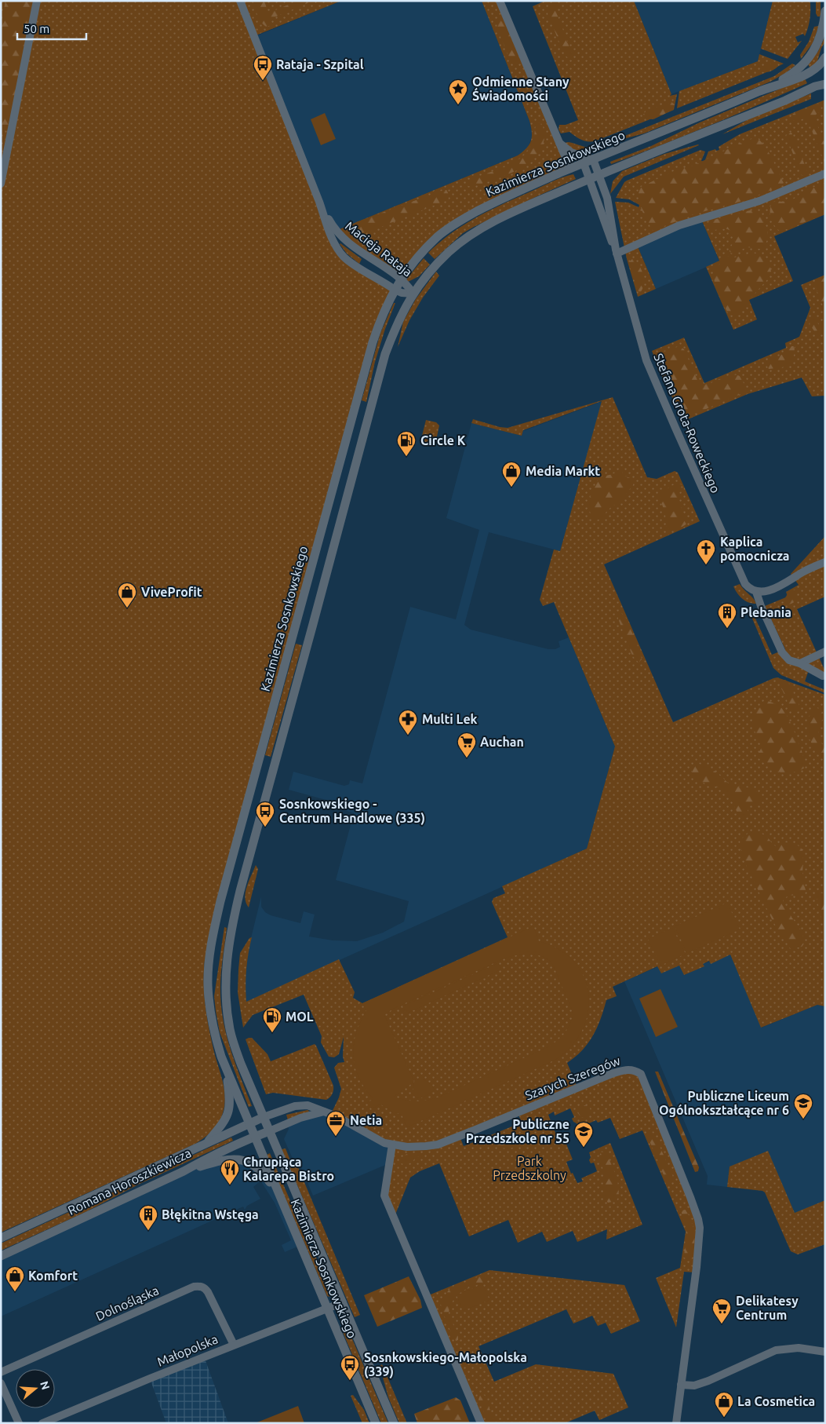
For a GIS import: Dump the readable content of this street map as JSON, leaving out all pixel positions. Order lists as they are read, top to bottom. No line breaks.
{"streets":{"street":["Kazimierza Sosnkowskiego","Macieja Rataja","Stefana Grota-Roweckiego","Szarych Szeregów","Romana Horoszkiewicza","Dolnośląska","Małopolska"]},"crossings":[["Kazimierza Sosnkowskiego","Macieja Rataja"],["Kazimierza Sosnkowskiego","Stefana Grota-Roweckiego"],["Kazimierza Sosnkowskiego","Szarych Szeregów"],["Kazimierza Sosnkowskiego","Romana Horoszkiewicza"],["Kazimierza Sosnkowskiego","Małopolska"],["Szarych Szeregów","Romana Horoszkiewicza"],["Dolnośląska","Małopolska"]],"parks":["Park Przedszkolny"],"places":{"bus stop":["Rataja - Szpital","Sosnkowskiego - Centrum Handlowe (335)","Sosnkowskiego-Małopolska (339)"],"place":["Odmienne Stany Świadomości"],"fuel station":["Circle K","MOL"],"shop":["Media Markt","ViveProfit","Komfort","La Cosmetica"],"church":["Kaplica pomocnicza"],"building":["Plebania","Błękitna Wstęga"],"pharmacy":["Multi Lek"],"supermarket":["Auchan","Delikatesy Centrum"],"school or university":["Publiczne Liceum Ogólnokształcące nr 6","Publiczne Przedszkole nr 55"],"office":["Netia"],"restaurant":["Chrupiąca Kalarepa Bistro"]},"scale_bar":"50 m","north":"right"}
